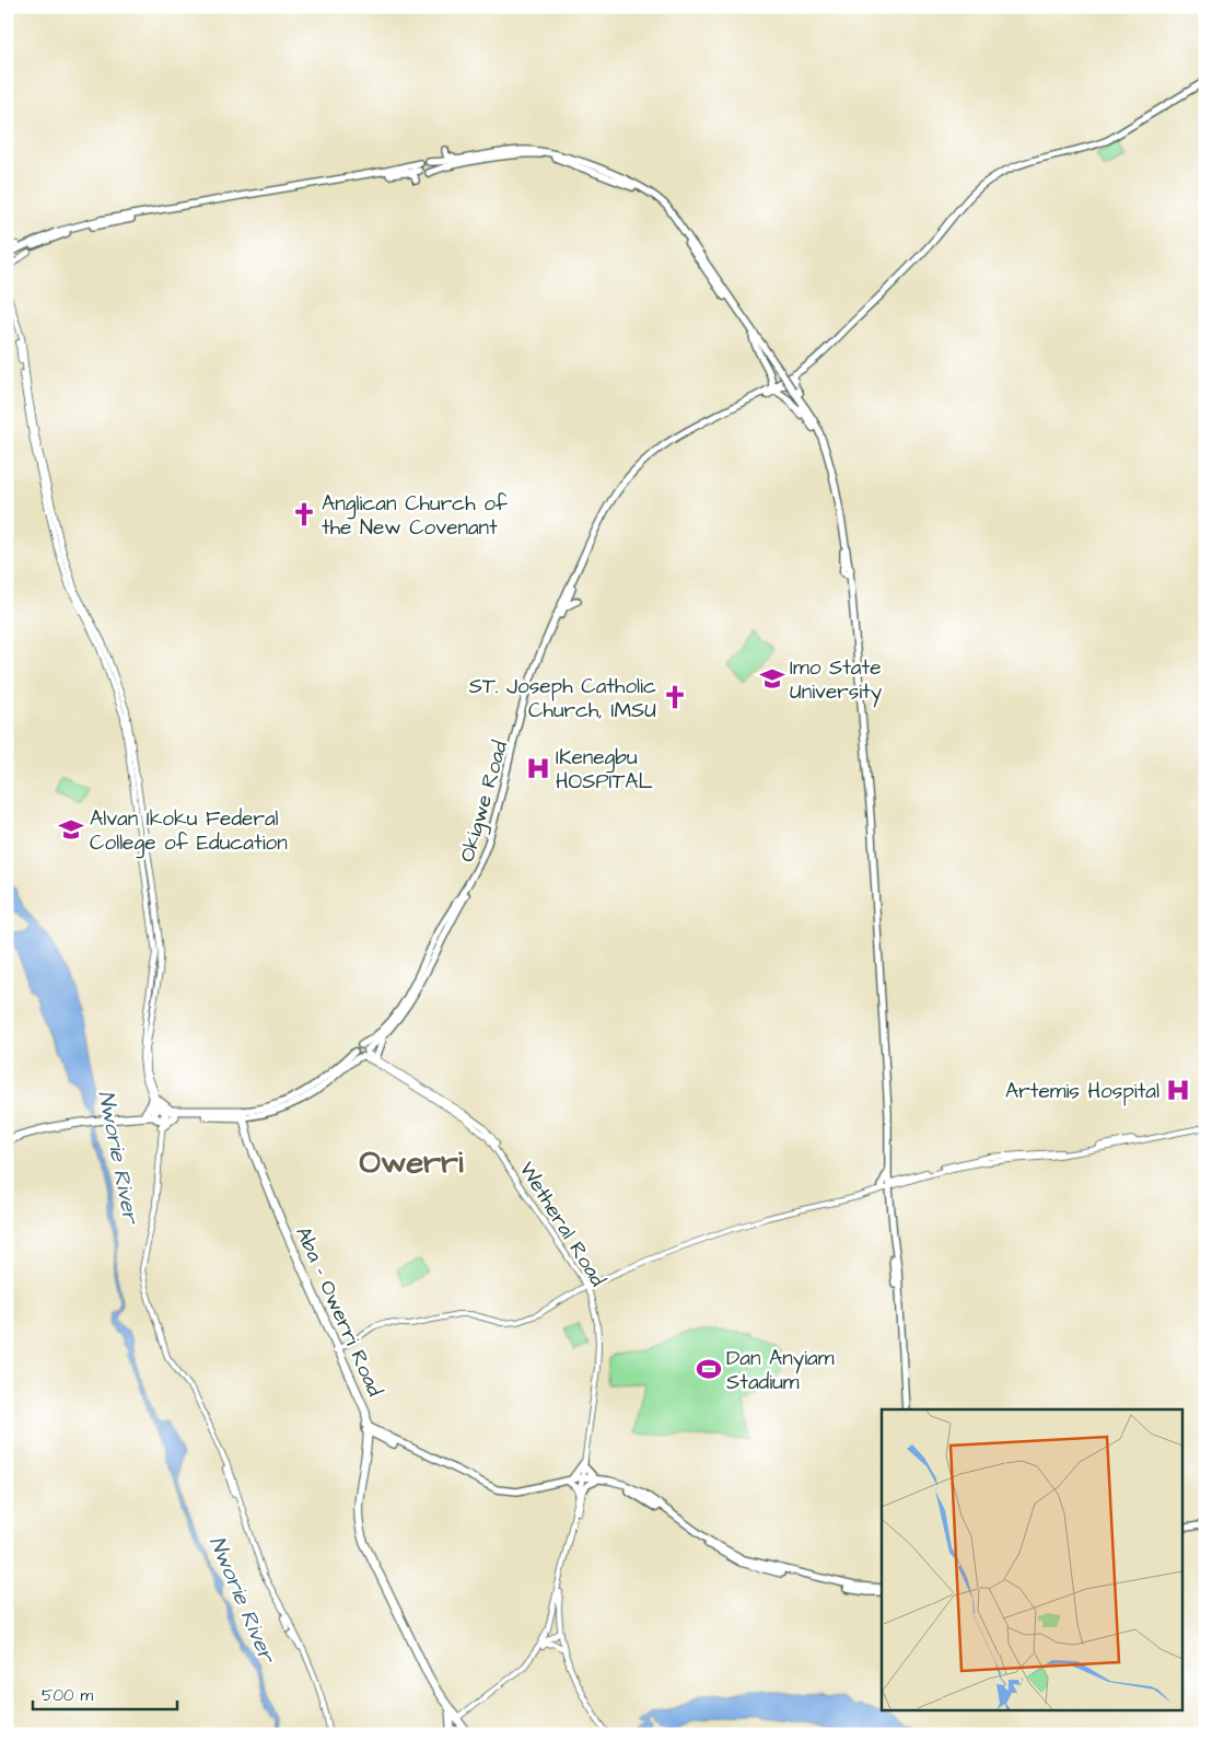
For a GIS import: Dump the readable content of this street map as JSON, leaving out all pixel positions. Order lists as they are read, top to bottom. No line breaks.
{"streets":{"highway":["Aba - Owerri Road"],"main road":["Okigwe Road","Wetheral Road"]},"crossings":[["Okigwe Road","Wetheral Road"]],"districts":["Owerri"],"water":["Nworie River"],"places":{"church":["Anglican Church of the New Covenant","ST. Joseph Catholic Church, IMSU"],"school or university":["Imo State University","Alvan Ikoku Federal College of Education"],"hospital":["IKenegbu HOSPITAL","Artemis Hospital"],"sports":["Dan Anyiam Stadium"]},"scale_bar":"500 m"}
